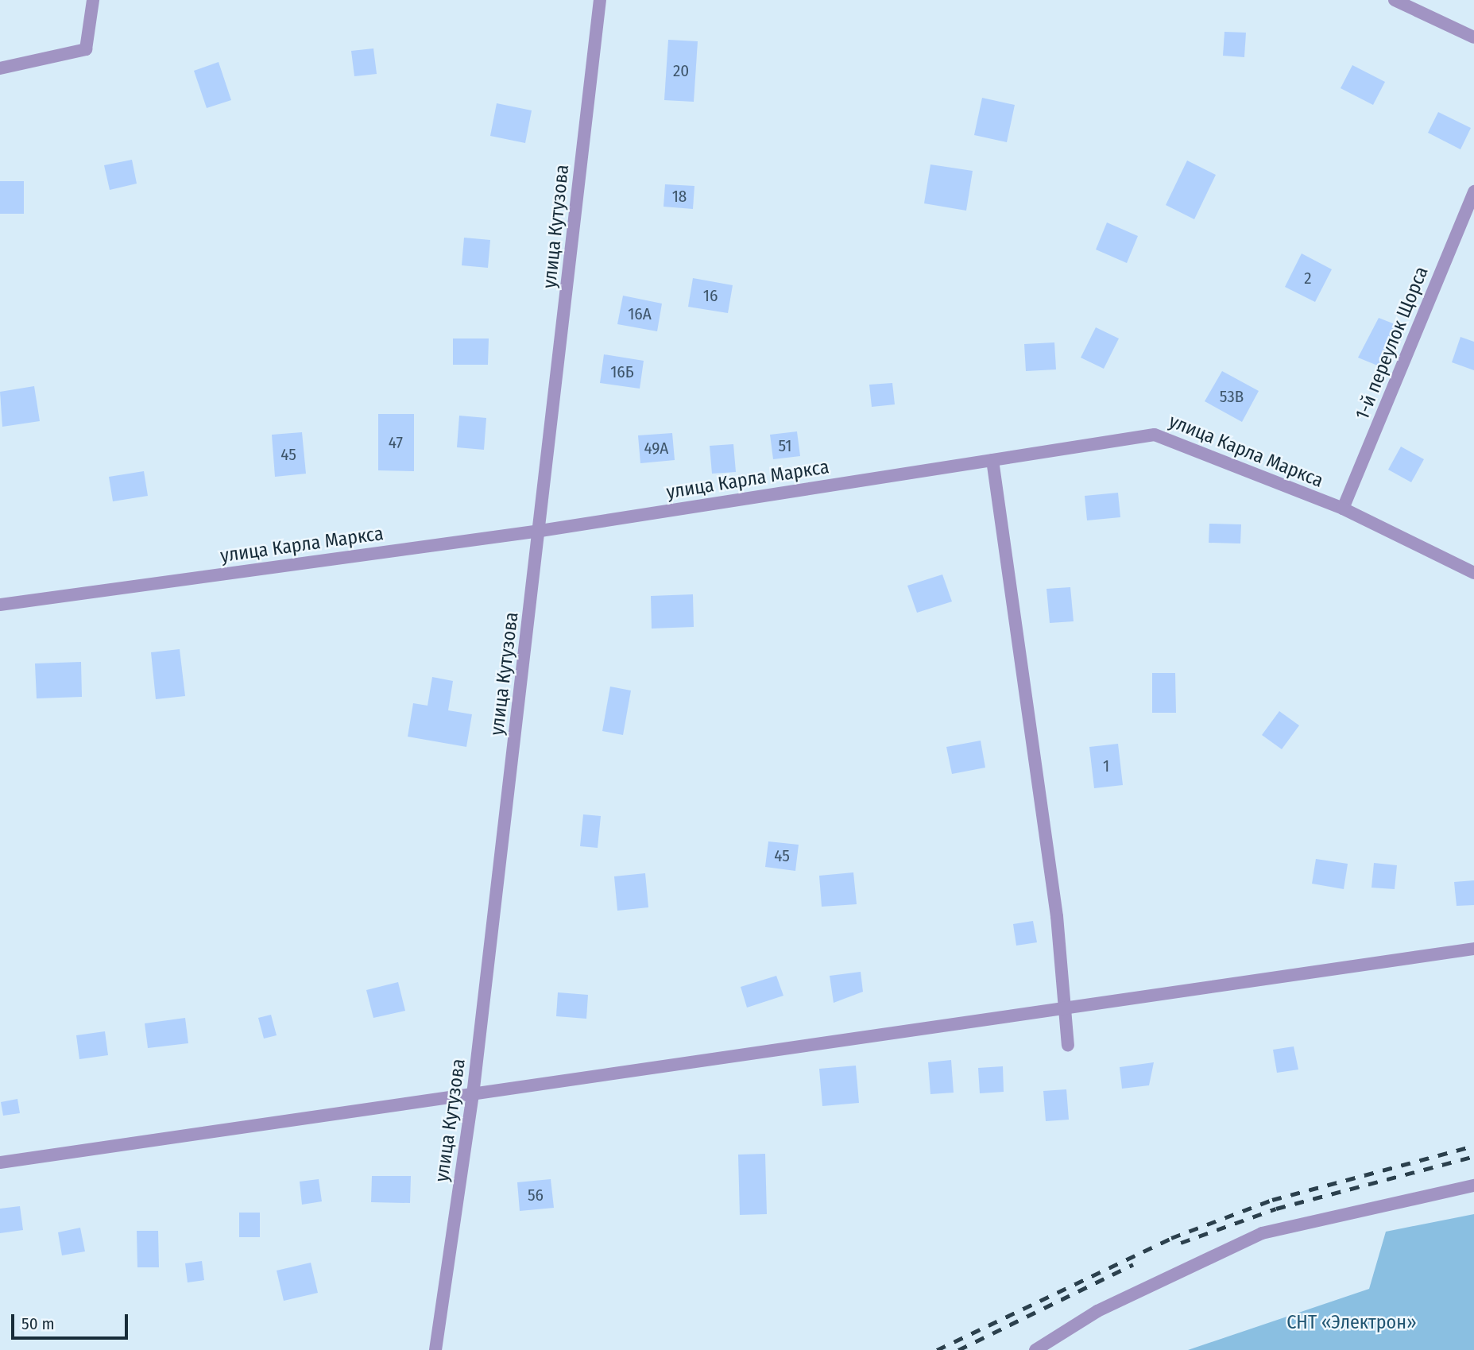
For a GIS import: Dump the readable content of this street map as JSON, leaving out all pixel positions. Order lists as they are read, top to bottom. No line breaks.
{"streets":{"street":["улица Кутузова","1-й переулок Щорса","улица Карла Маркса"]},"crossings":[["улица Кутузова","улица Карла Маркса"],["1-й переулок Щорса","улица Карла Маркса"]],"parks":["СНТ «Электрон»"],"house_numbers":["20","18","2","16","16А","16Б","53В","47","51","49А","45","1","45","56"],"scale_bar":"50 m"}
